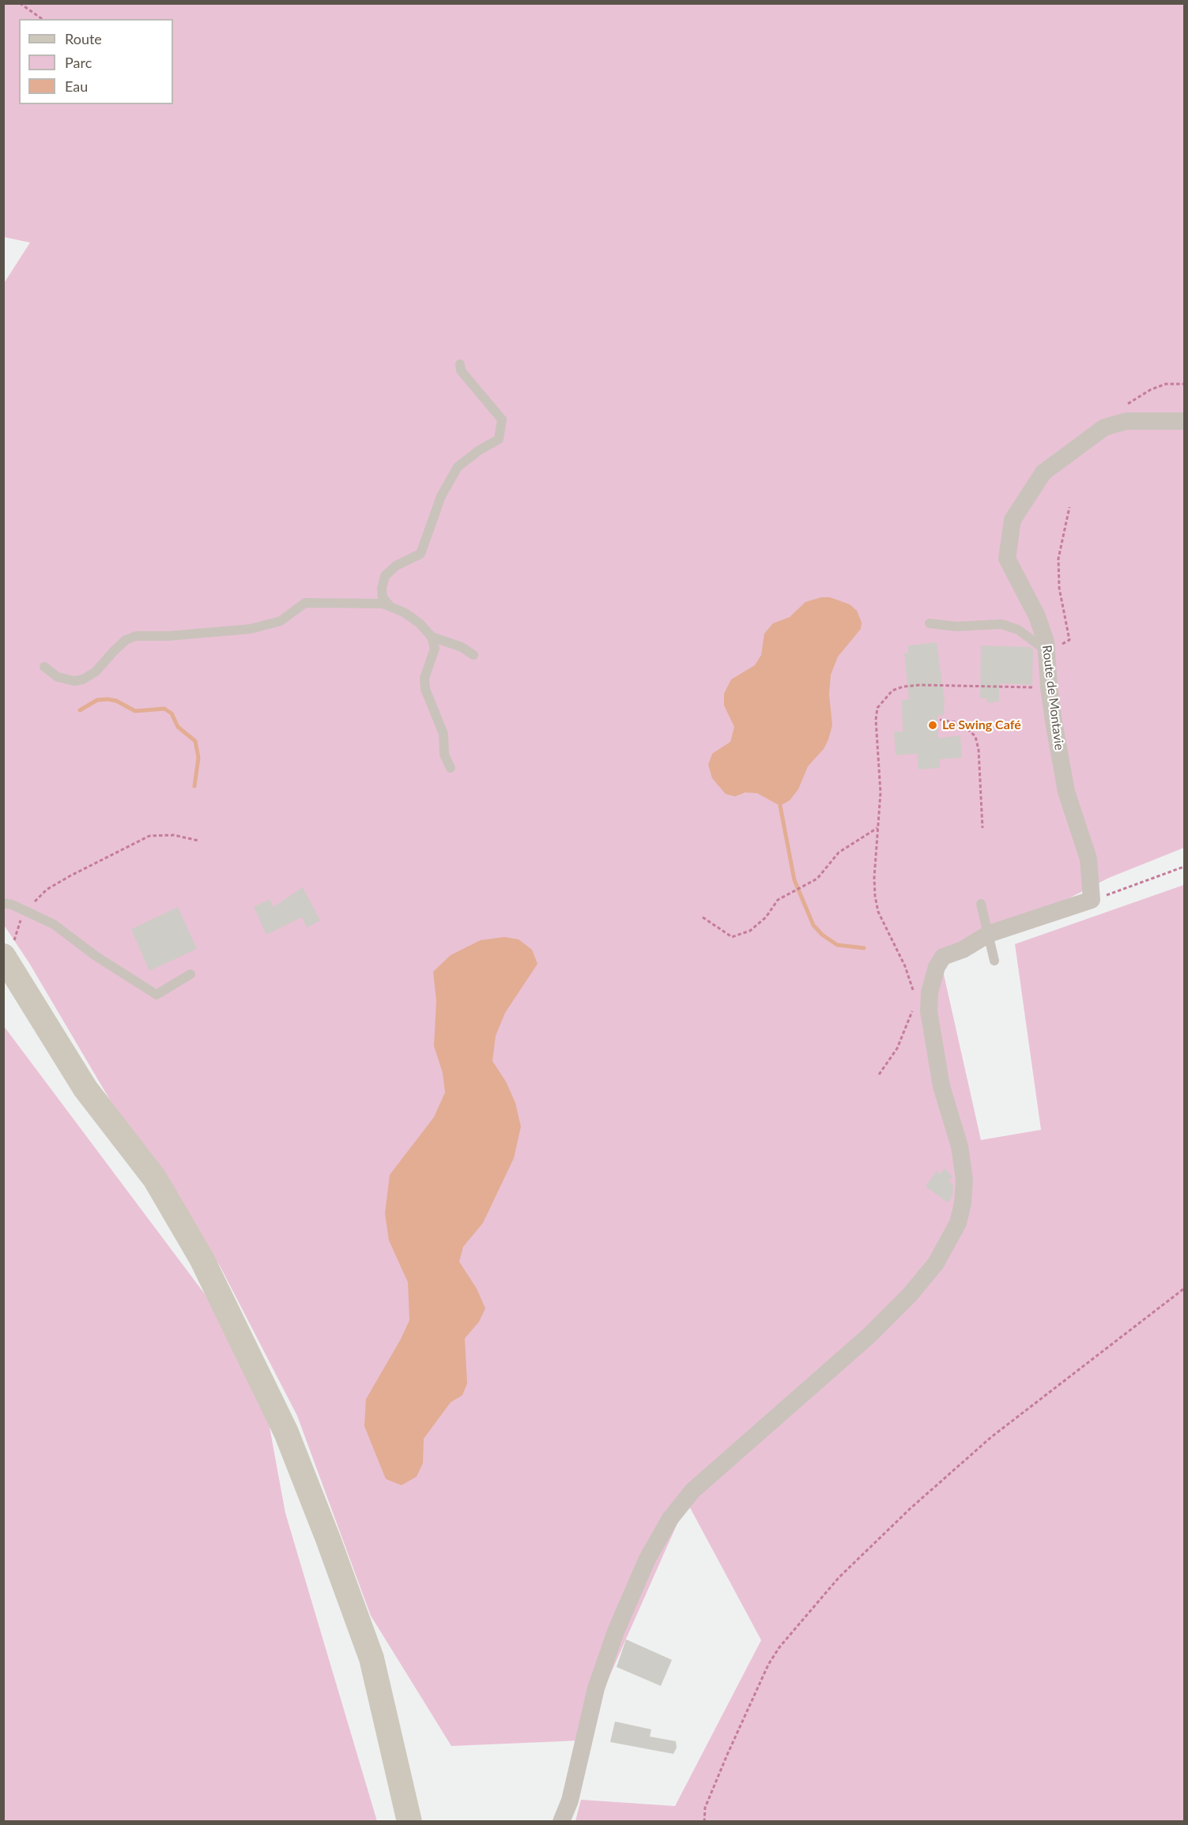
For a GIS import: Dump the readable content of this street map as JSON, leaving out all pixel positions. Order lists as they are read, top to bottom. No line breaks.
{"streets":{"street":["Route de Montavie"]},"places":["Le Swing Café"],"legend":["Route","Parc","Eau"]}
